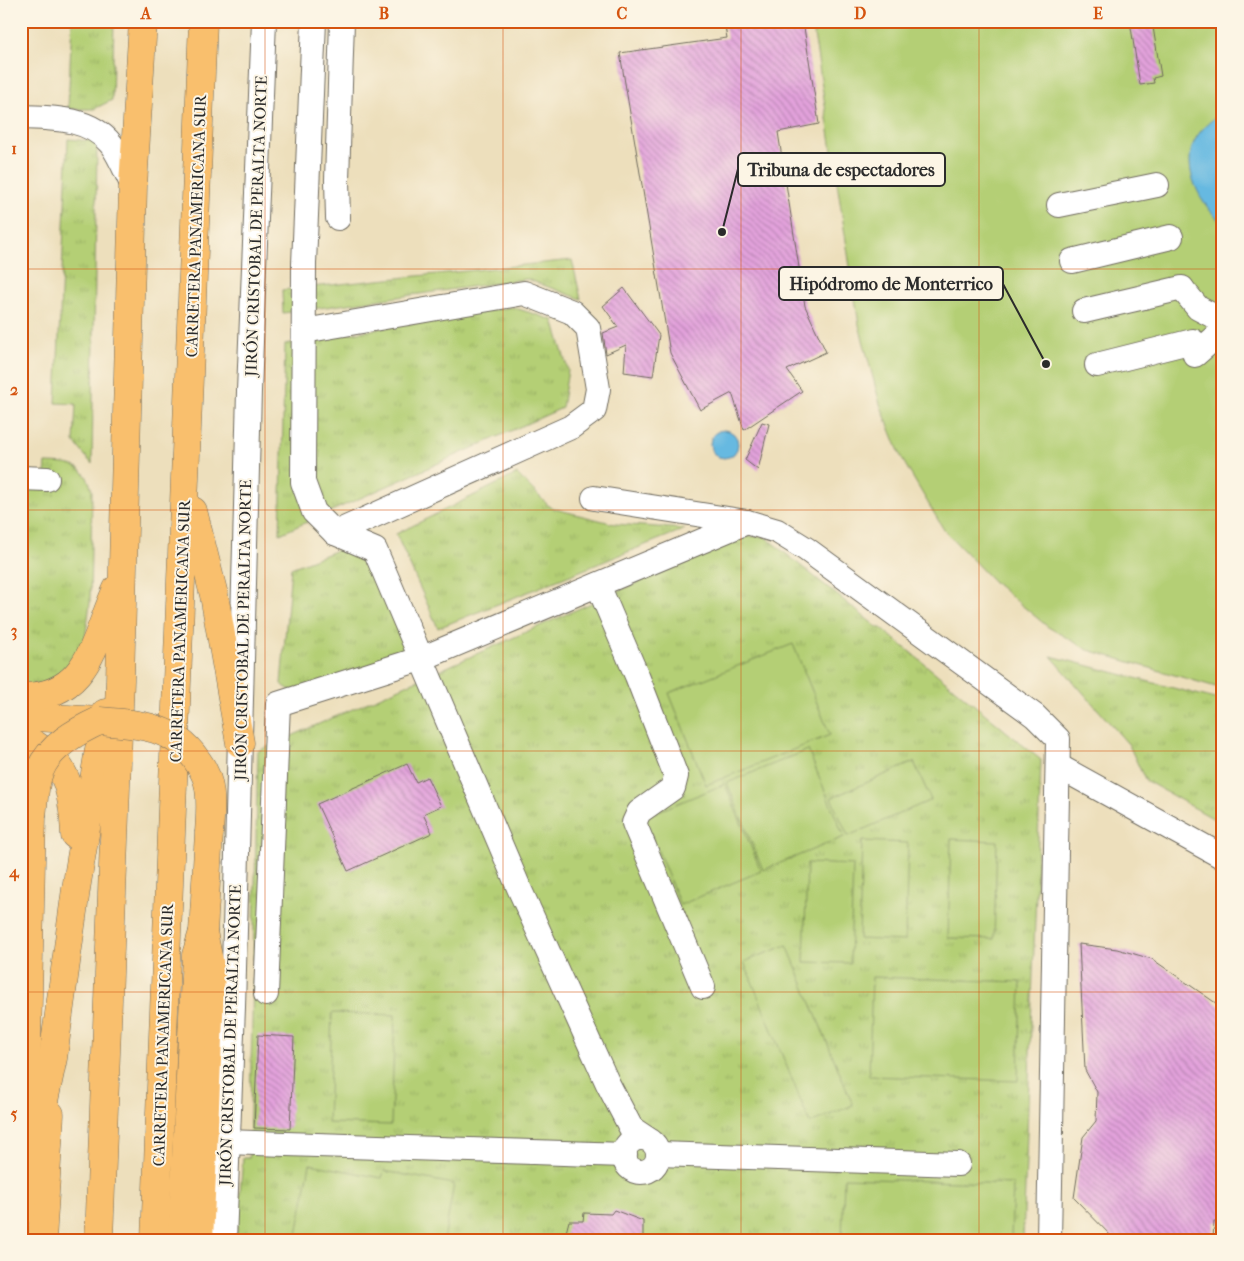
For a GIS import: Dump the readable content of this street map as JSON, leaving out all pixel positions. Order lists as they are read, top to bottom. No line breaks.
{"streets":{"main road":["CARRETERA PANAMERICANA SUR"],"street":["JIRÓN CRISTOBAL DE PERALTA NORTE"]},"places":["Tribuna de espectadores","Hipódromo de Monterrico"],"grid":{"columns":["A","B","C","D","E"],"rows":["1","2","3","4","5"]}}
